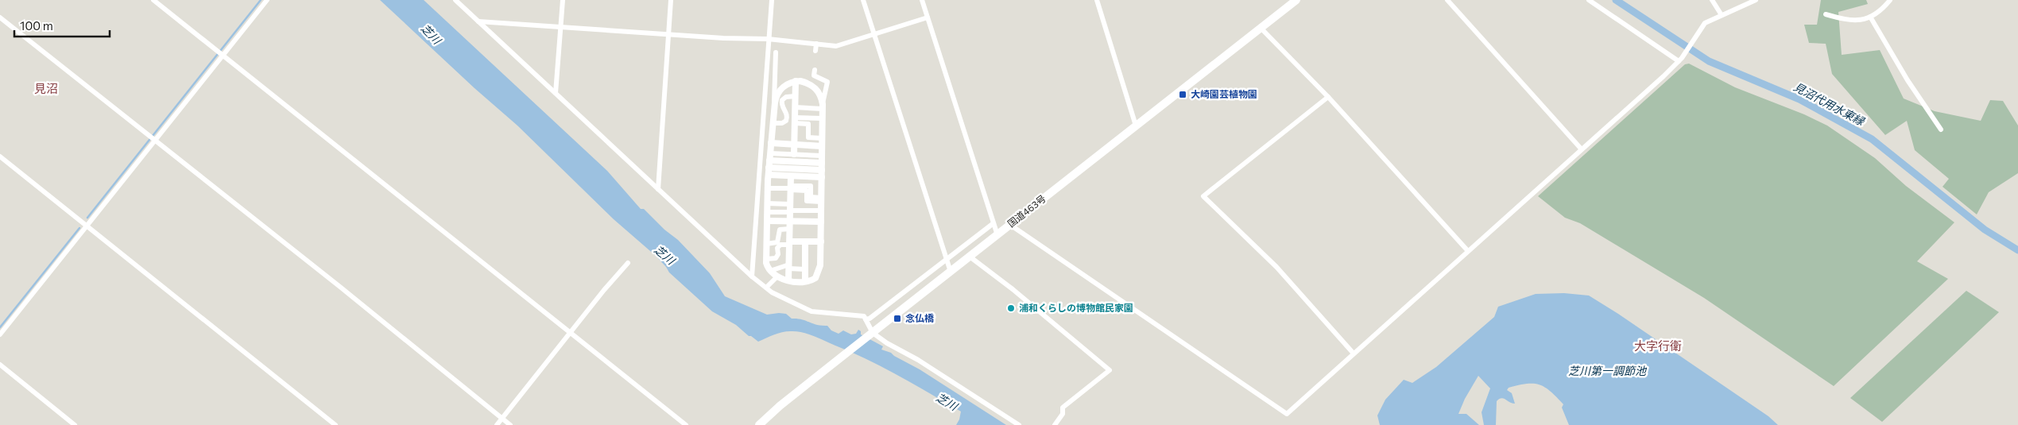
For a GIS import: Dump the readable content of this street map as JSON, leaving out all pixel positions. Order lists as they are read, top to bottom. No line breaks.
{"streets":{"highway":["国道463号"]},"districts":["見沼","大字行衛"],"water":["芝川","見沼代用水東縁","芝川第一調節池"],"places":{"transit":["大崎園芸植物園","念仏橋"],"other":["浦和くらしの博物館民家園"]},"scale_bar":"100 m"}
